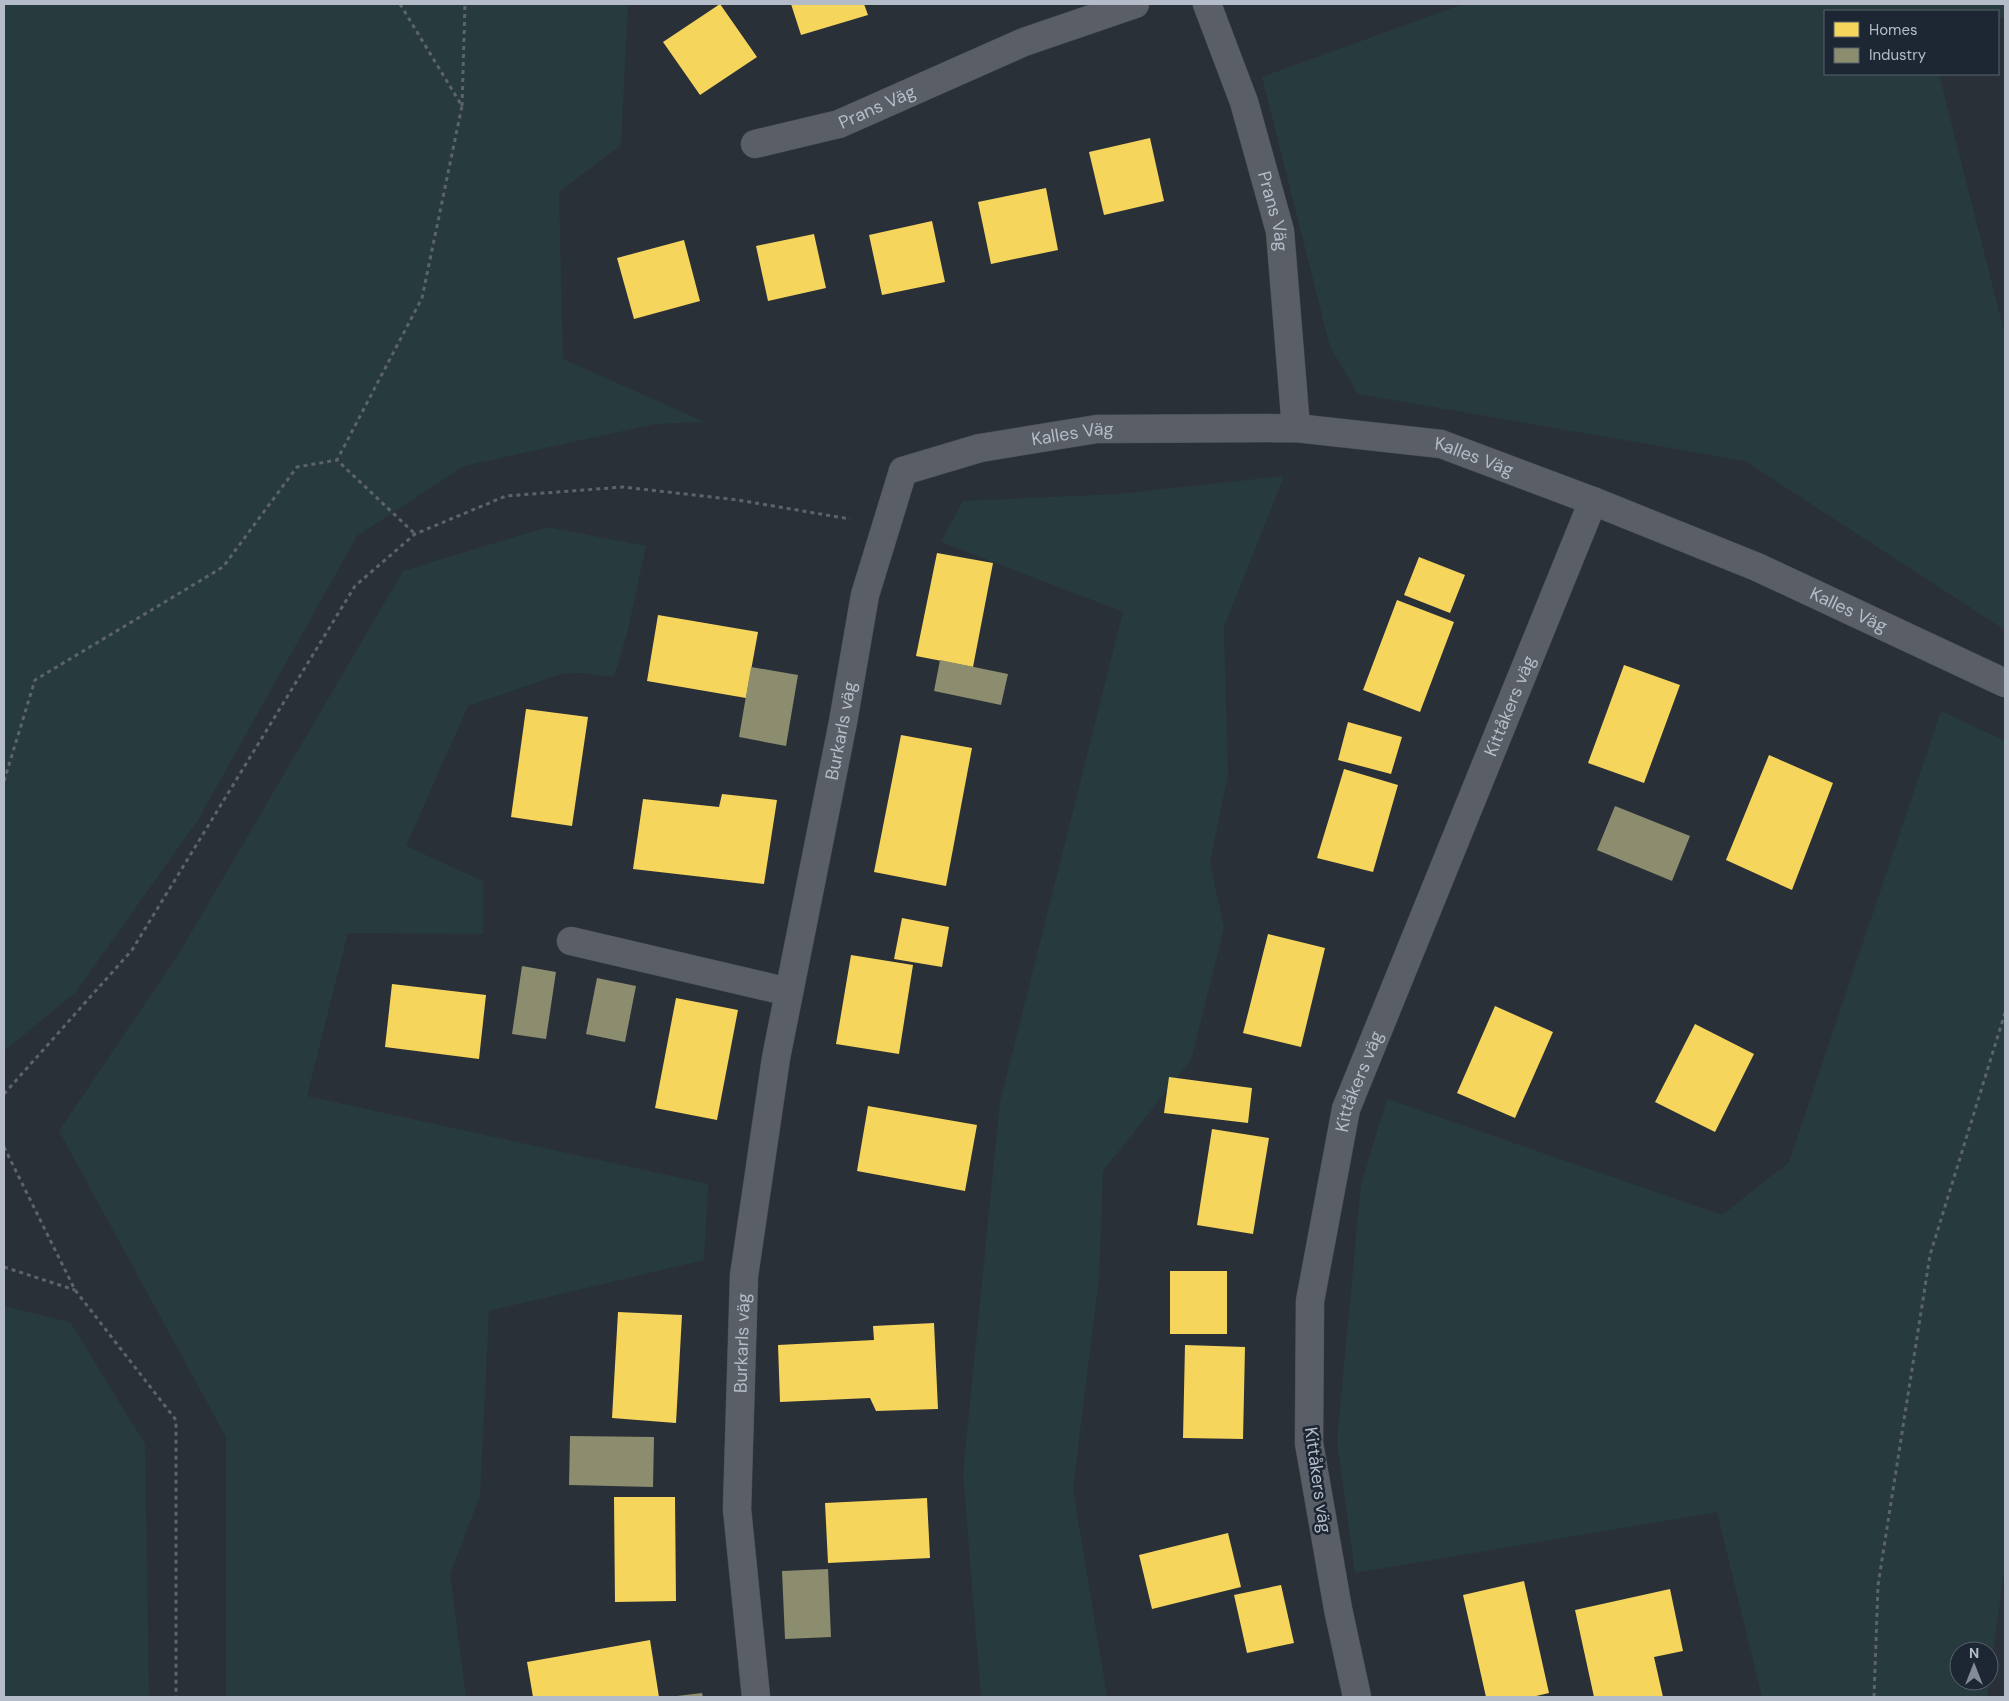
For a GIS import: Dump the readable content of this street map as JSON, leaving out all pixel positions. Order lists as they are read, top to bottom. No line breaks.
{"streets":{"street":["Prans Väg","Kalles Väg","Kittåkers väg","Burkarls väg"]},"crossings":[["Prans Väg","Kalles Väg"],["Kalles Väg","Kittåkers väg"],["Kalles Väg","Burkarls väg"]],"legend":["Homes","Industry"],"north":"top"}
